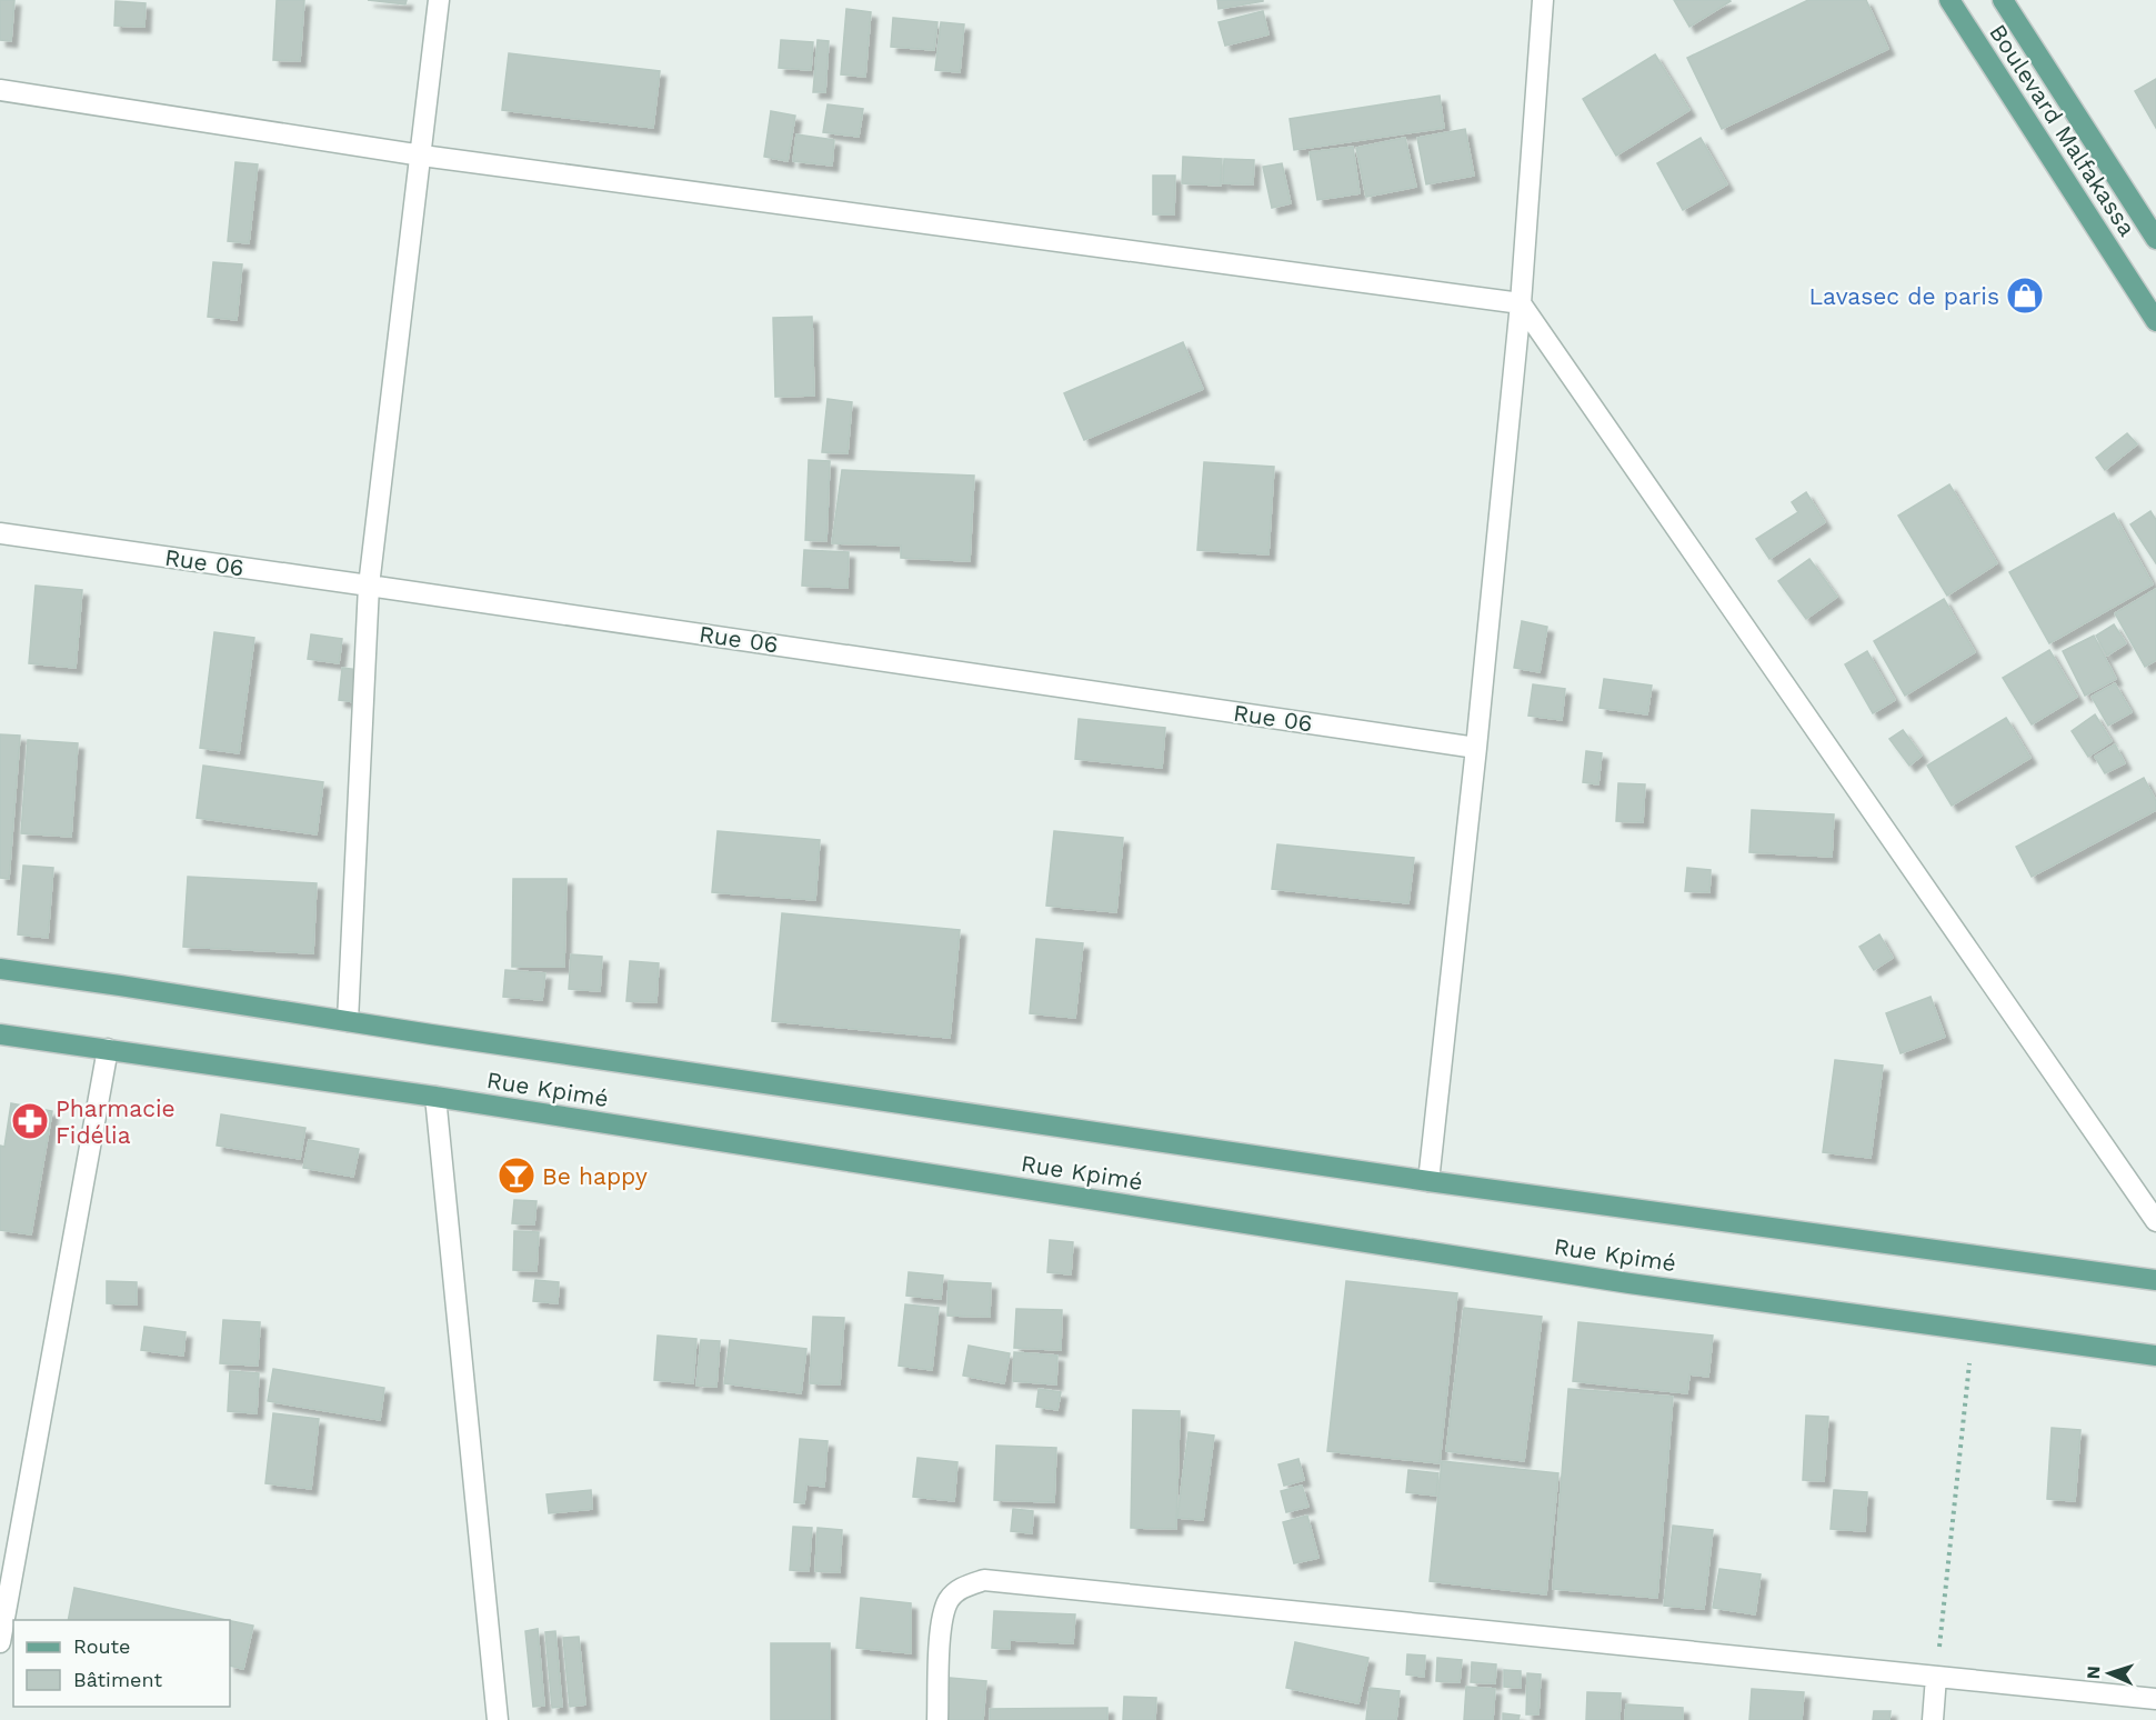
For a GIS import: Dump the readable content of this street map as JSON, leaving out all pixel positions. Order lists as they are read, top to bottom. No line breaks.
{"streets":{"main road":["Boulevard Malfakassa","Rue Kpimé"],"street":["Rue 06"]},"places":{"shop":["Lavasec de paris"],"pharmacy":["Pharmacie Fidélia"],"bar":["Be happy"]},"legend":["Route","Bâtiment"],"north":"left"}
